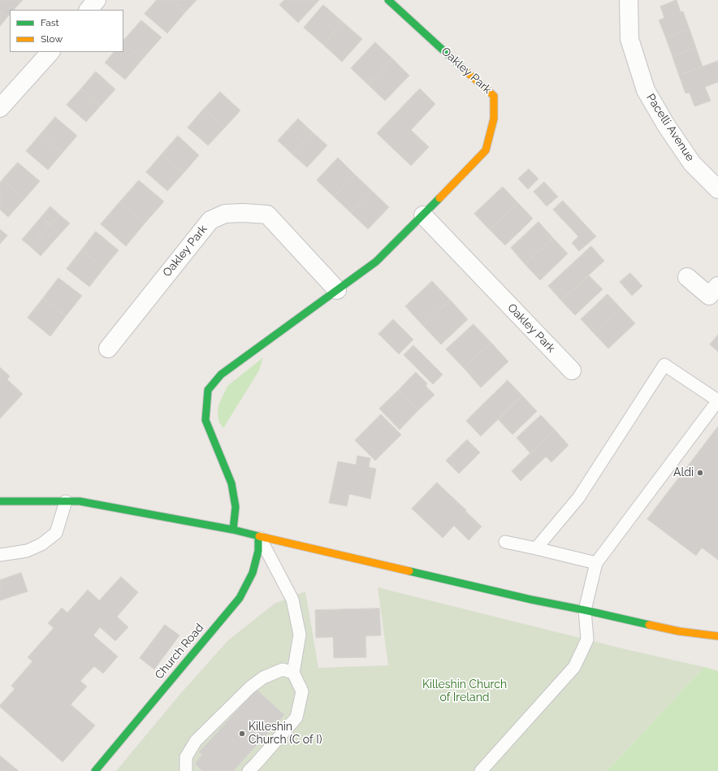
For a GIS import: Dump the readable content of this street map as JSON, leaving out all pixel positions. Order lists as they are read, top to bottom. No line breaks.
{"streets":{"street":["Oakley Park","Pacelli Avenue","Church Road"]},"parks":["Killeshin Church of Ireland"],"places":["Aldi","Killeshin Church (C of I)"],"legend":["Fast","Slow"]}
